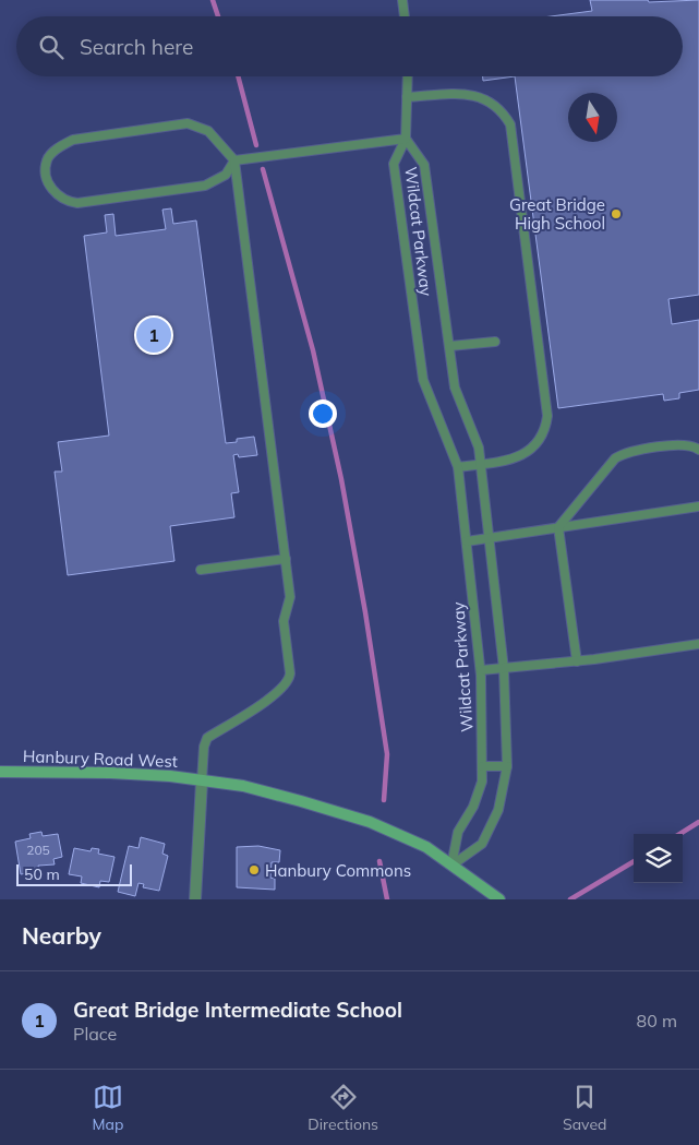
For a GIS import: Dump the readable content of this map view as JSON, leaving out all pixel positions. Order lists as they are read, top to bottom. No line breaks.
{"streets":{"main road":["Hanbury Road West"],"lane":["Wildcat Parkway"]},"crossings":[["Wildcat Parkway","Hanbury Road West"]],"places":["Great Bridge High School","Hanbury Commons"],"house_numbers":["205"],"scale_bar":"50 m","north":"bottom","page":{"search":"Search here","pins":"1","scale":"50 m","heading":"Nearby","list":[{"mark":"1","name":"Great Bridge Intermediate School","note":"Place","value":"80 m"}],"nav":["Map","Directions","Saved"]}}
